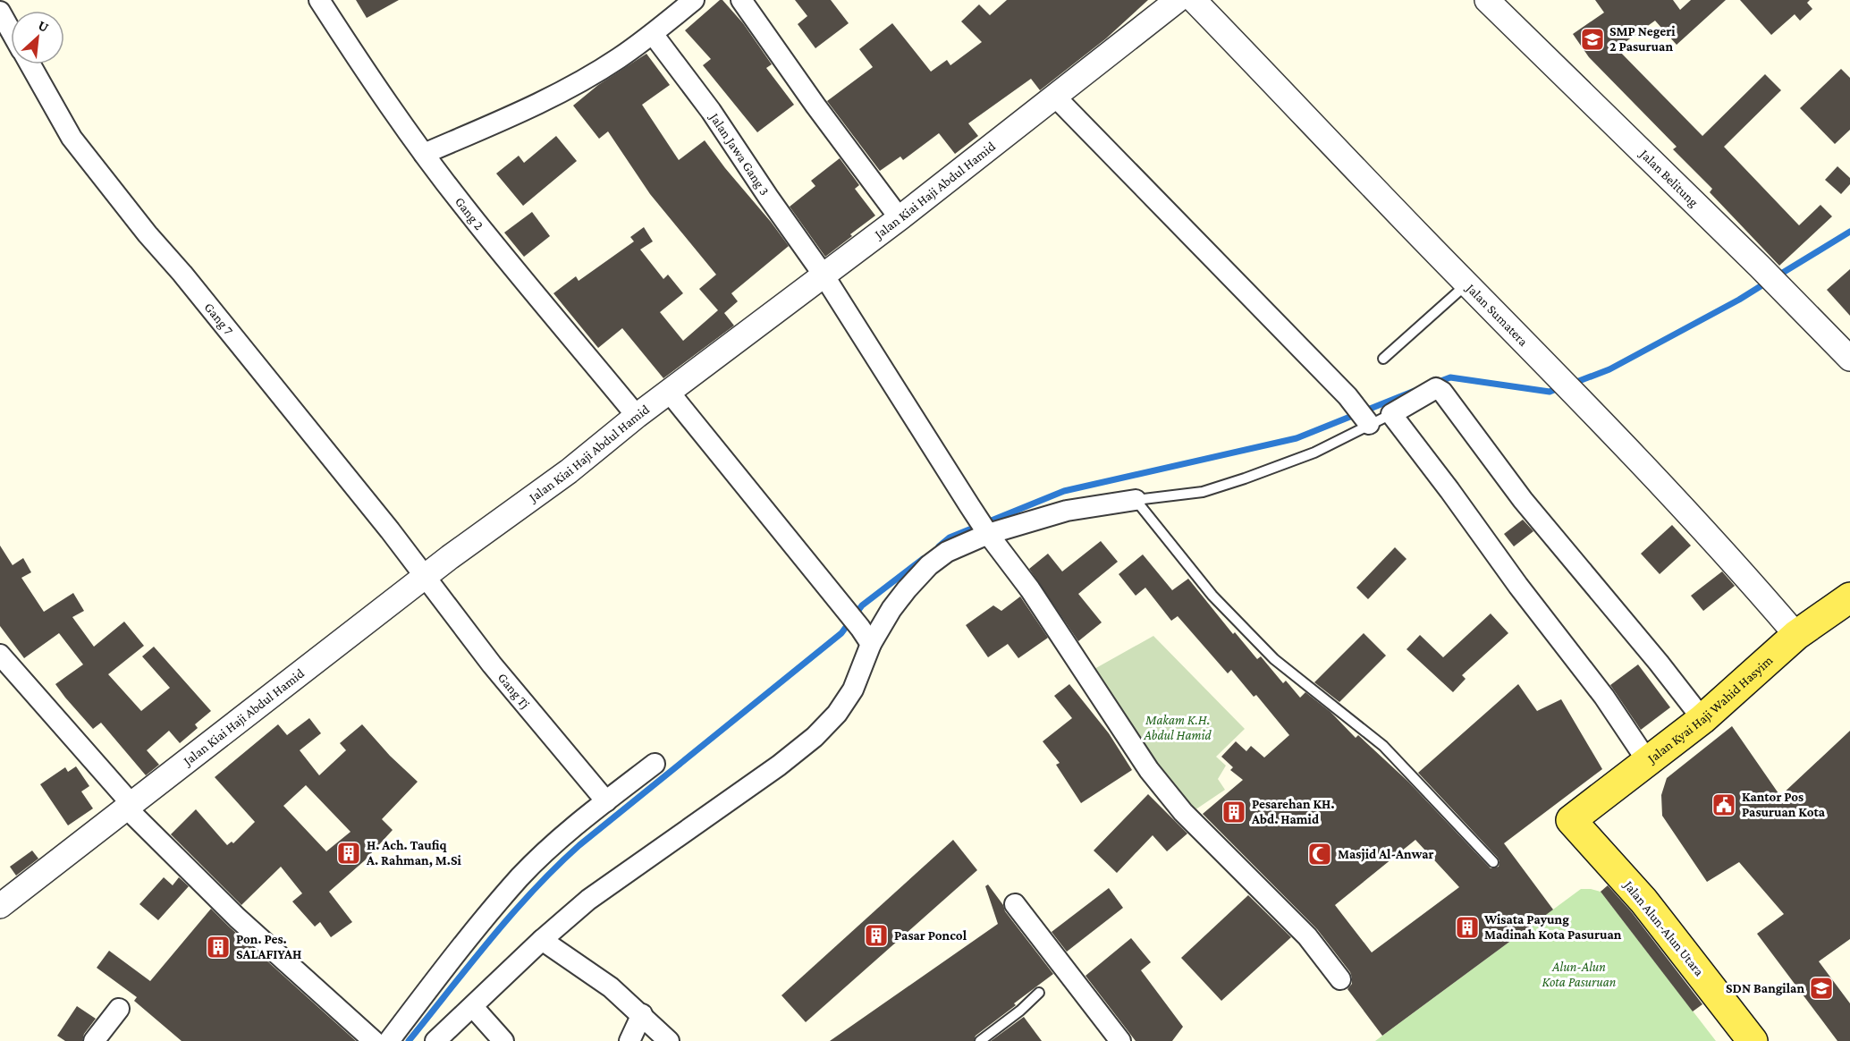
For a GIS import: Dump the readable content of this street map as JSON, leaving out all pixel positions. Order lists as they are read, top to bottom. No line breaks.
{"streets":{"main road":["Jalan Kyai Haji Wahid Hasyim","Jalan Alun-Alun Utara"],"street":["Jalan Jawa Gang 3","Jalan Belitung","Jalan Kiai Haji Abdul Hamid","Gang 2","Jalan Sumatera","Gang 7","Gang Tj"]},"crossings":[["Jalan Jawa Gang 3","Jalan Kiai Haji Abdul Hamid"],["Jalan Kiai Haji Abdul Hamid","Gang 2"],["Jalan Kiai Haji Abdul Hamid","Gang 7"],["Jalan Kiai Haji Abdul Hamid","Gang Tj"],["Jalan Sumatera","Jalan Kyai Haji Wahid Hasyim"],["Gang 7","Gang Tj"],["Jalan Kyai Haji Wahid Hasyim","Jalan Alun-Alun Utara"]],"parks":["Makam K.H. Abdul Hamid","Alun-Alun Kota Pasuruan"],"places":{"school or university":["SMP Negeri 2 Pasuruan","SDN Bangilan"],"public building":["Kantor Pos Pasuruan Kota"],"building":["Pesarehan KH. Abd. Hamid","H. Ach. Taufiq A. Rahman, M.Si","Wisata Payung Madinah Kota Pasuruan","Pasar Poncol","Pon. Pes. SALAFIYAH"],"mosque":["Masjid Al-Anwar"]},"north":"top right"}
